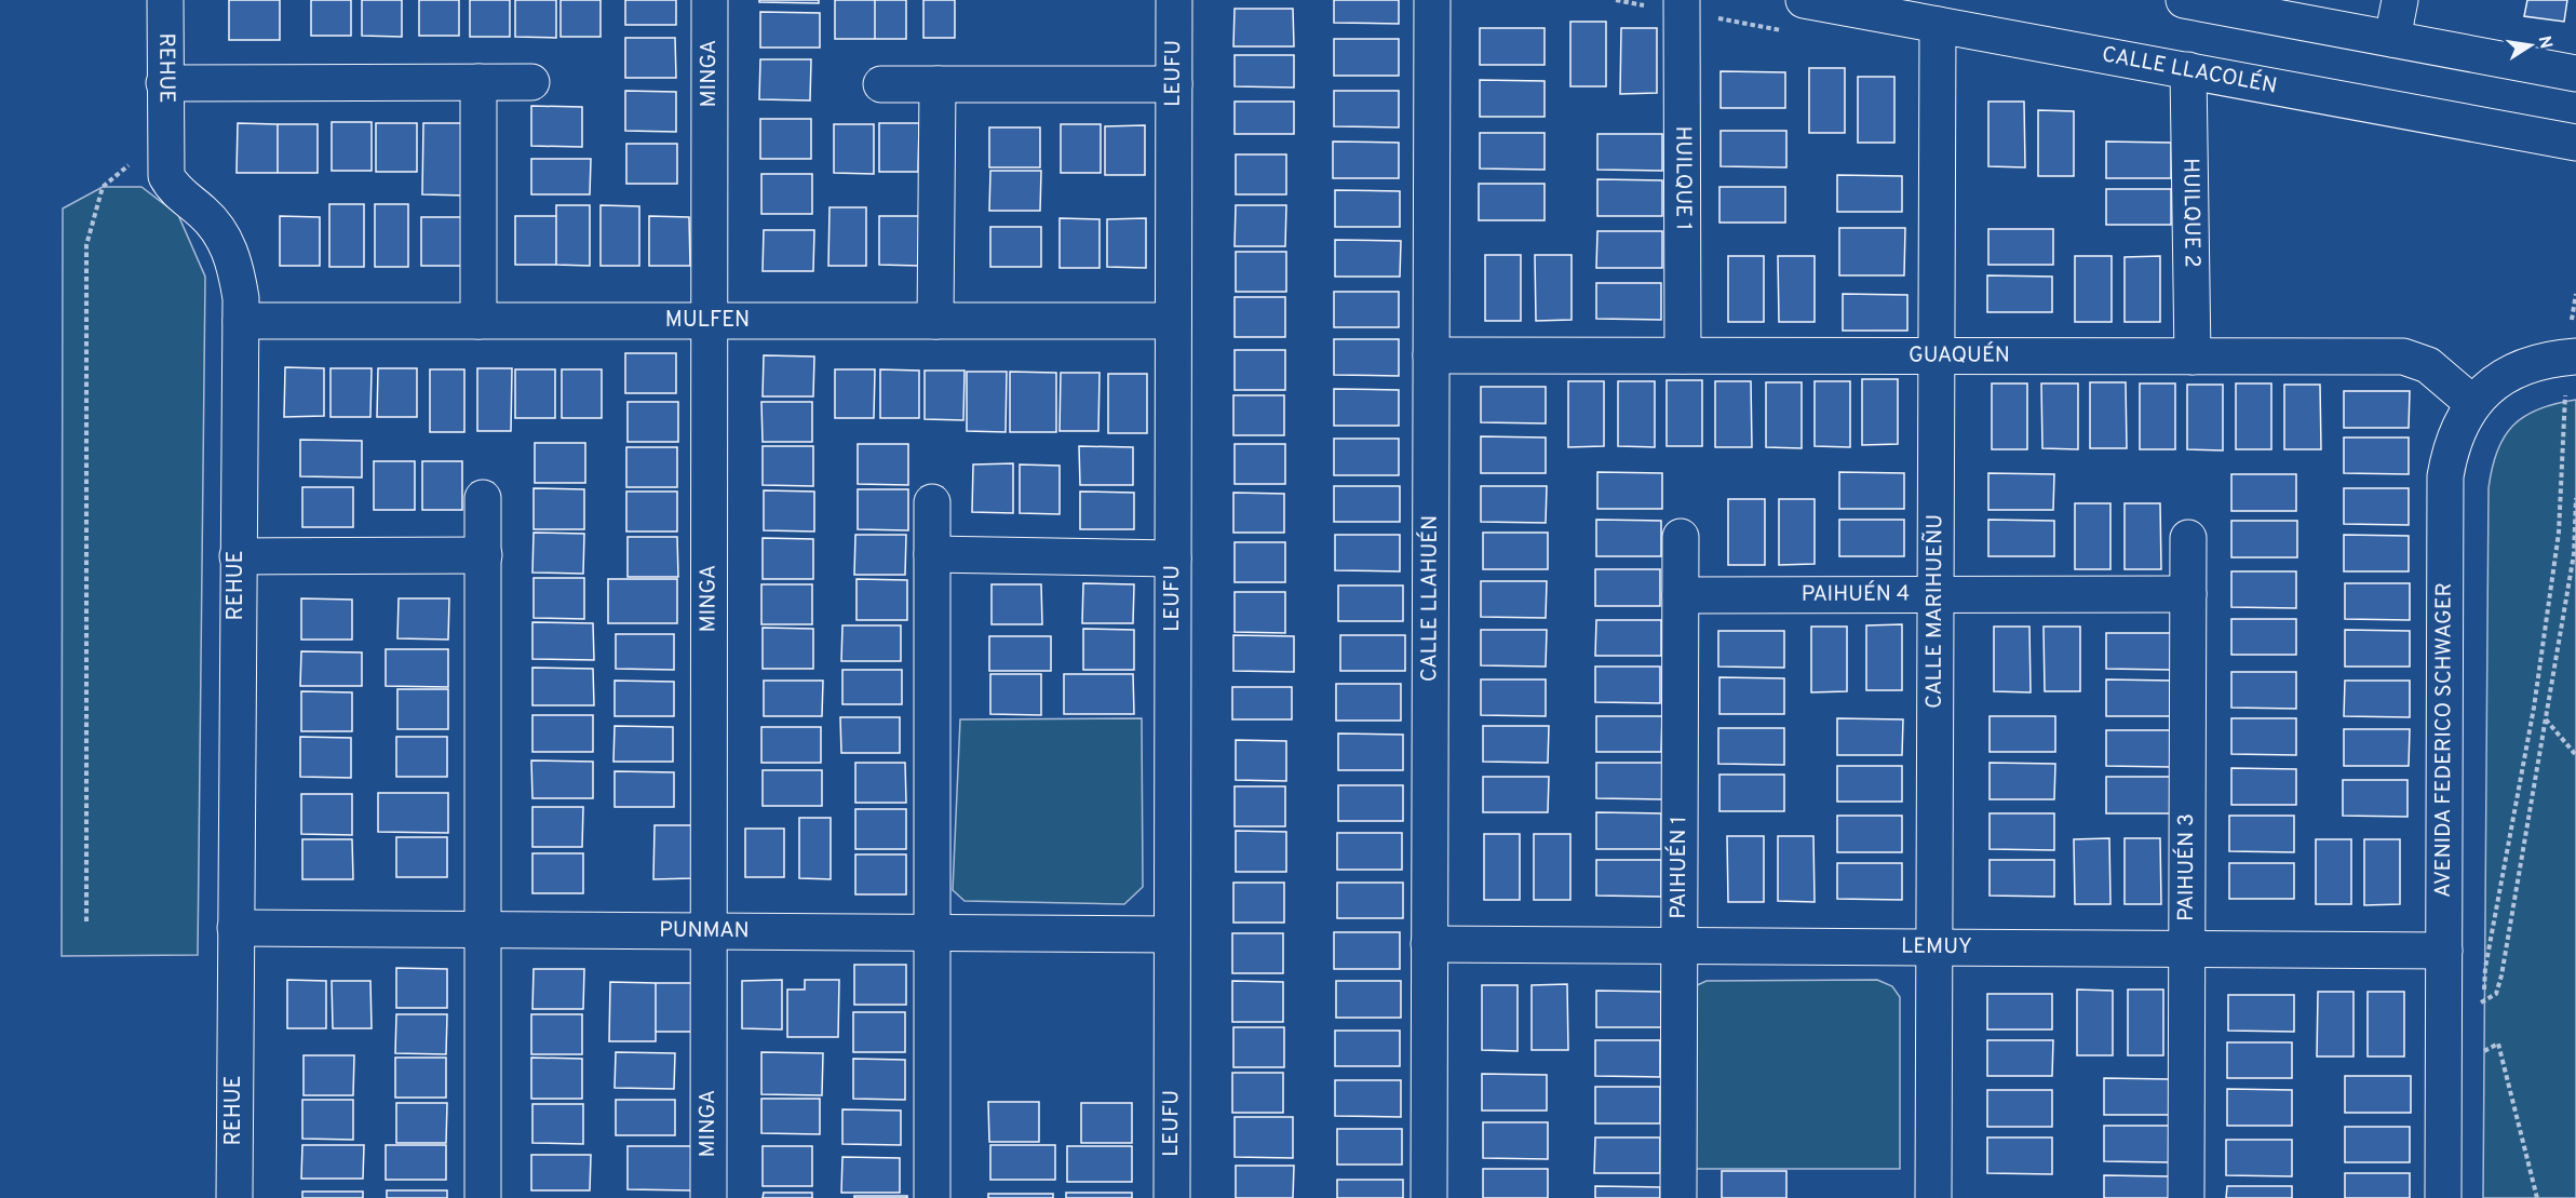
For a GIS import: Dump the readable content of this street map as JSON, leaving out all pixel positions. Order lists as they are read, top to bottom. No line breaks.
{"streets":{"street":["REHUE","CALLE LLACOLÉN","MINGA","LEUFU","HUILQUE 1","HUILQUE 2","MULFEN","GUAQUÉN","PAIHUÉN 4","CALLE LLAHUÉN","CALLE MARIHUEÑU","AVENIDA FEDERICO SCHWAGER","PAIHUÉN 1","PAIHUÉN 3","PUNMAN","LEMUY"]},"crossings":[["REHUE","MULFEN"],["REHUE","PUNMAN"],["CALLE LLACOLÉN","HUILQUE 2"],["CALLE LLACOLÉN","CALLE MARIHUEÑU"],["MINGA","MULFEN"],["MINGA","PUNMAN"],["LEUFU","MULFEN"],["LEUFU","PUNMAN"],["HUILQUE 1","GUAQUÉN"],["HUILQUE 2","GUAQUÉN"],["GUAQUÉN","CALLE LLAHUÉN"],["GUAQUÉN","CALLE MARIHUEÑU"],["GUAQUÉN","AVENIDA FEDERICO SCHWAGER"],["PAIHUÉN 4","CALLE MARIHUEÑU"],["PAIHUÉN 4","PAIHUÉN 1"],["PAIHUÉN 4","PAIHUÉN 3"],["CALLE LLAHUÉN","LEMUY"],["CALLE MARIHUEÑU","LEMUY"],["AVENIDA FEDERICO SCHWAGER","LEMUY"],["PAIHUÉN 1","LEMUY"],["PAIHUÉN 3","LEMUY"]],"north":"right"}
